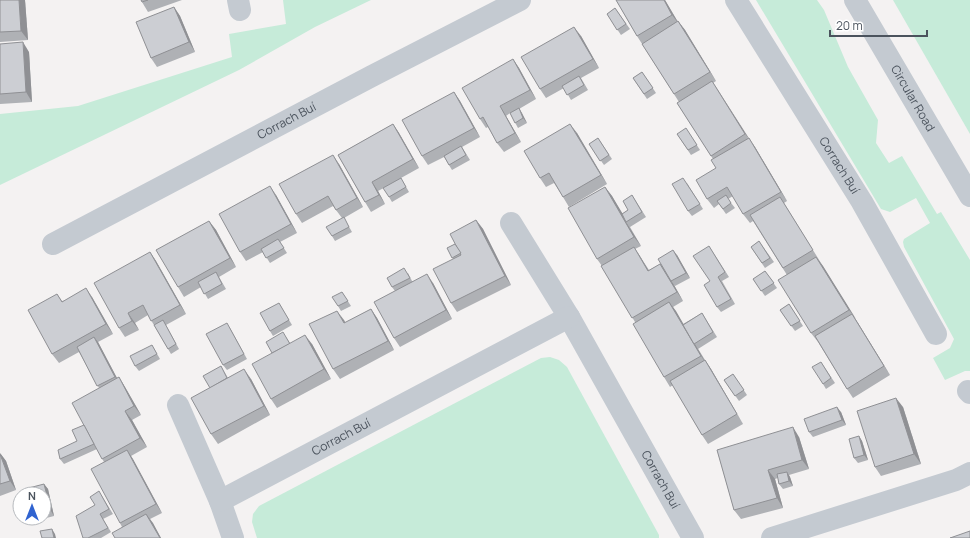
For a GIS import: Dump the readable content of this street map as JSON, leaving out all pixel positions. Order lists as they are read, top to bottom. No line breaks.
{"streets":{"street":["Circular Road","Corrach Buí"]},"scale_bar":"20 m","north":"top"}
